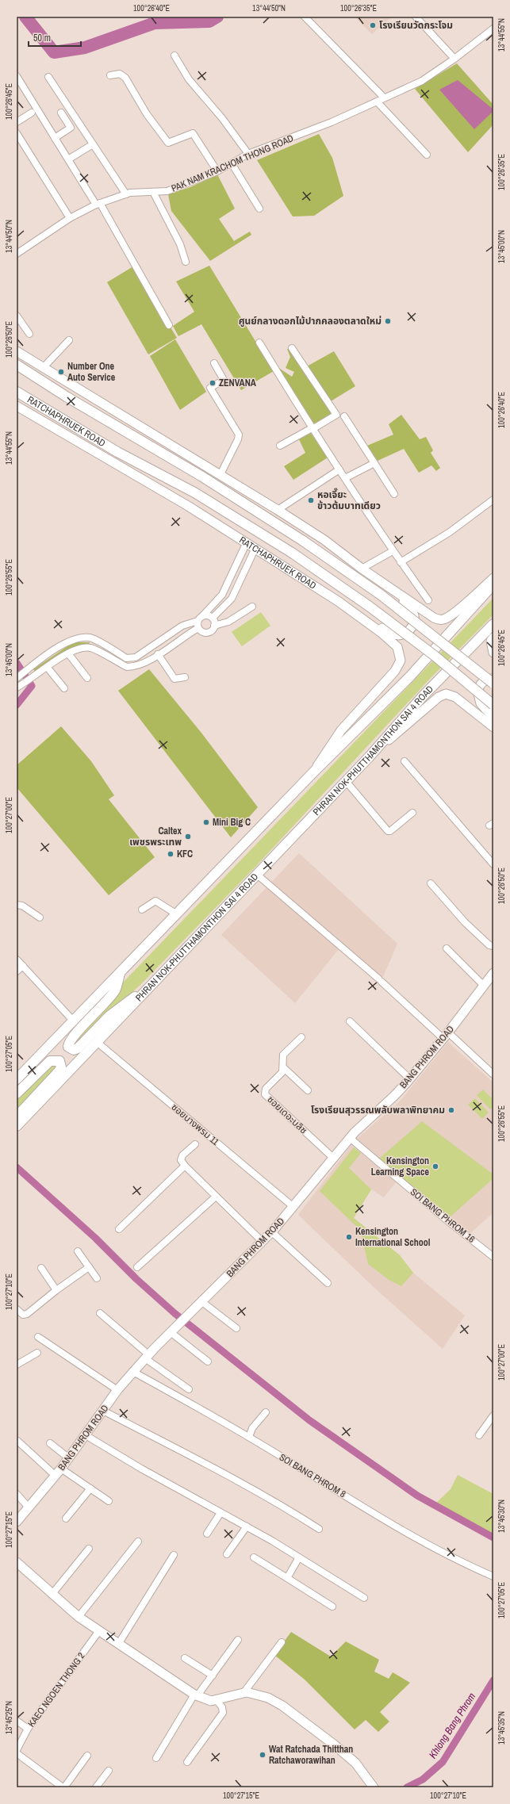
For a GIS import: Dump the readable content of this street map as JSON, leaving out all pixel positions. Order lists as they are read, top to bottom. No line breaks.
{"streets":{"main road":["RATCHAPHRUEK ROAD","PHRAN NOK-PHUTTHAMONTHON SAI 4 ROAD","BANG PHROM ROAD"],"street":["PAK NAM KRACHOM THONG ROAD","ซอยเดอะบลิซ","ซอยบางพรม 11","SOI BANG PHROM 16","SOI BANG PHROM 8","KAEO NGOEN THONG 2"]},"crossings":[["PHRAN NOK-PHUTTHAMONTHON SAI 4 ROAD","ซอยบางพรม 11"],["BANG PHROM ROAD","ซอยเดอะบลิซ"],["BANG PHROM ROAD","ซอยบางพรม 11"],["BANG PHROM ROAD","SOI BANG PHROM 16"],["BANG PHROM ROAD","SOI BANG PHROM 8"]],"water":["Khlong Bang Phrom"],"places":["โรงเรียนวัดกระโจม","ศูนย์กลางดอกไม้ปากคลองตลาดใหม่","Number One Auto Service","ZENVANA","หอเจี๊ยะ ข้าวต้มบาทเดียว","Mini Big C","Caltex เพชรพระเทพ","KFC","โรงเรียนสุวรรณพลับพลาพิทยาคม","Kensington Learning Space","Kensington International School","Wat Ratchada Thitthan Ratchaworawihan"],"scale_bar":"50 m","coordinates":["100°26'40\"E","13°44'50\"N","100°26'35\"E","13°44'55\"N","100°26'45\"E","13°45'00\"N","100°26'50\"E","100°26'55\"E","100°27'00\"E","100°27'05\"E","100°27'10\"E","13°45'30\"N","100°27'15\"E","13°45'25\"N","13°45'35\"N"]}
